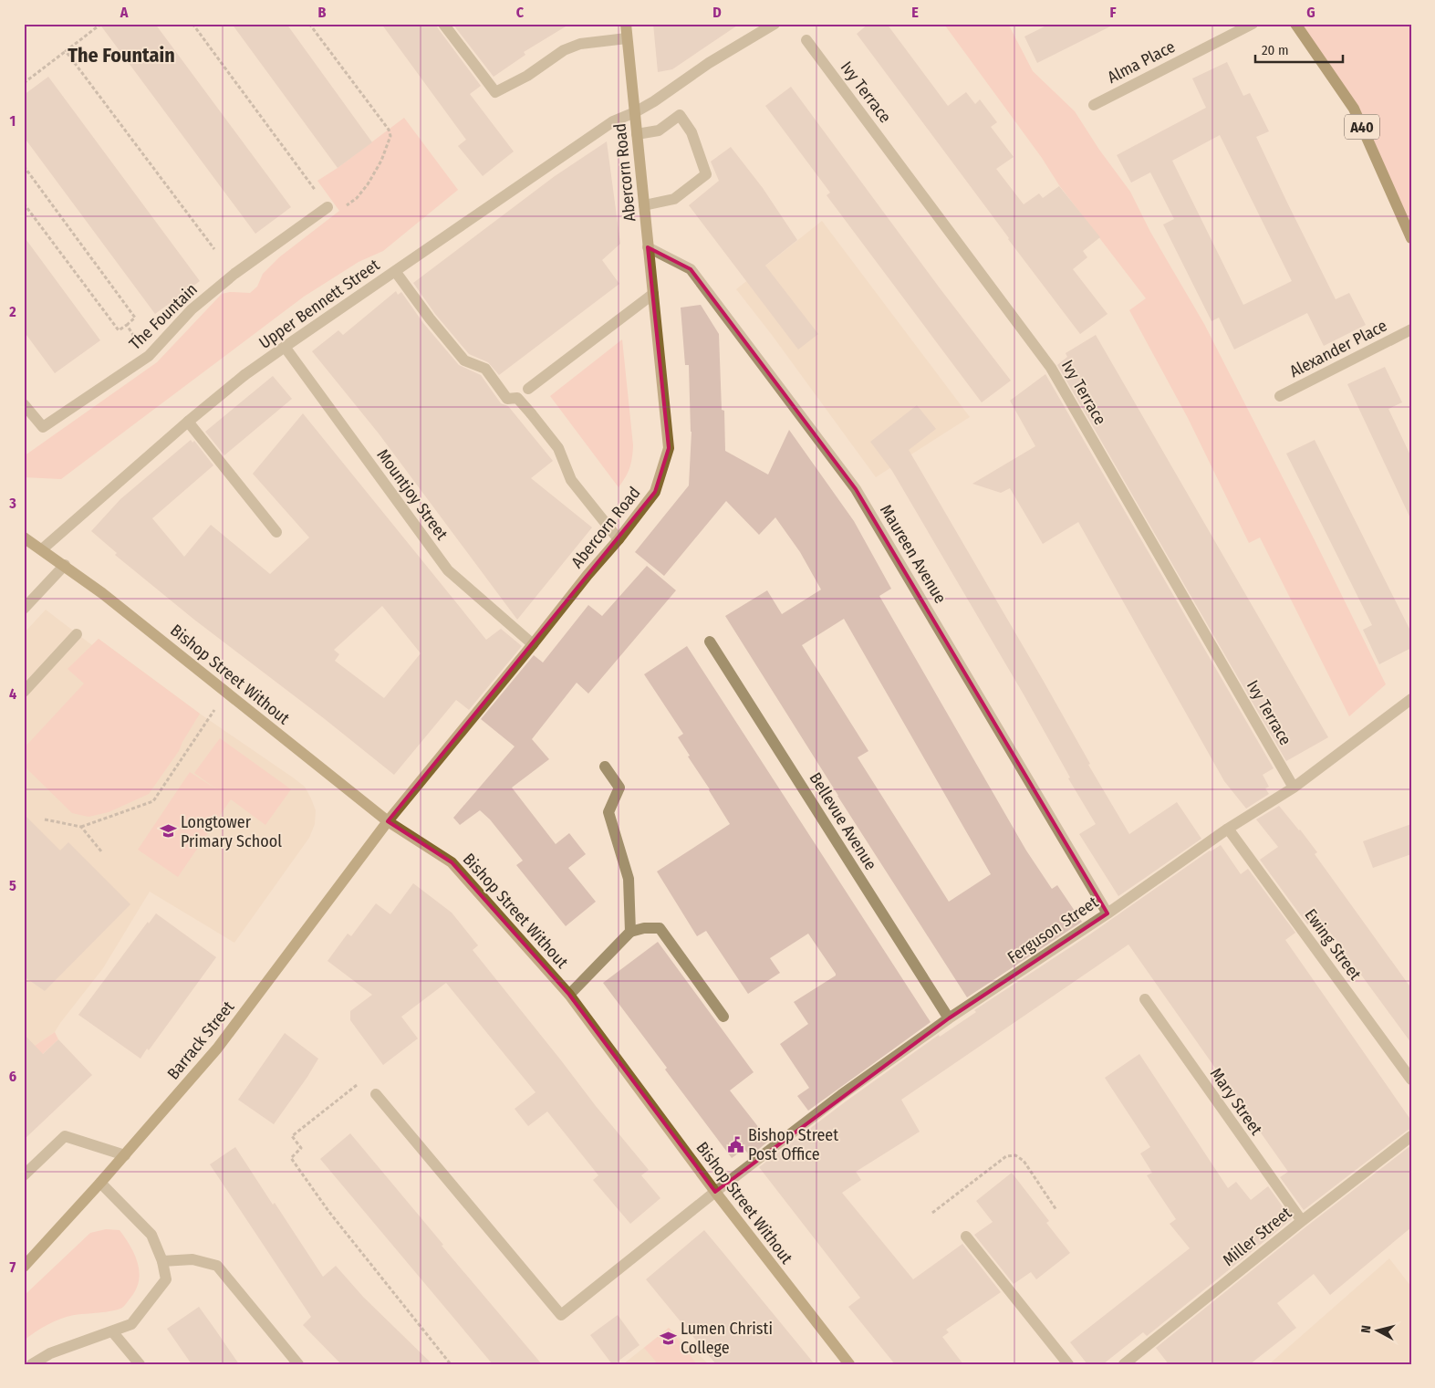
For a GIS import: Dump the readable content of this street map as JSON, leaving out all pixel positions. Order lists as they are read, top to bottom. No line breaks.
{"streets":{"main road":["A40","Abercorn Road","Bishop Street Without","Barrack Street"],"street":["Alma Place","Ivy Terrace","Upper Bennett Street","The Fountain","Alexander Place","Mountjoy Street","Maureen Avenue","Bellevue Avenue","Ferguson Street","Ewing Street","Mary Street","Miller Street"]},"crossings":[["Ivy Terrace","Ferguson Street"],["Abercorn Road","Upper Bennett Street"],["Abercorn Road","Mountjoy Street"],["Abercorn Road","Maureen Avenue"],["Abercorn Road","Bishop Street Without"],["Abercorn Road","Barrack Street"],["Upper Bennett Street","Mountjoy Street"],["Upper Bennett Street","Bishop Street Without"],["Maureen Avenue","Ferguson Street"],["Bishop Street Without","Ferguson Street"],["Bishop Street Without","Barrack Street"],["Bellevue Avenue","Ferguson Street"],["Ferguson Street","Ewing Street"],["Mary Street","Miller Street"]],"districts":["The Fountain"],"places":{"school or university":["Longtower Primary School","Lumen Christi College"],"public building":["Bishop Street Post Office"]},"scale_bar":"20 m","north":"left","grid":{"columns":["A","B","C","D","E","F","G"],"rows":["1","2","3","4","5","6","7"]}}
